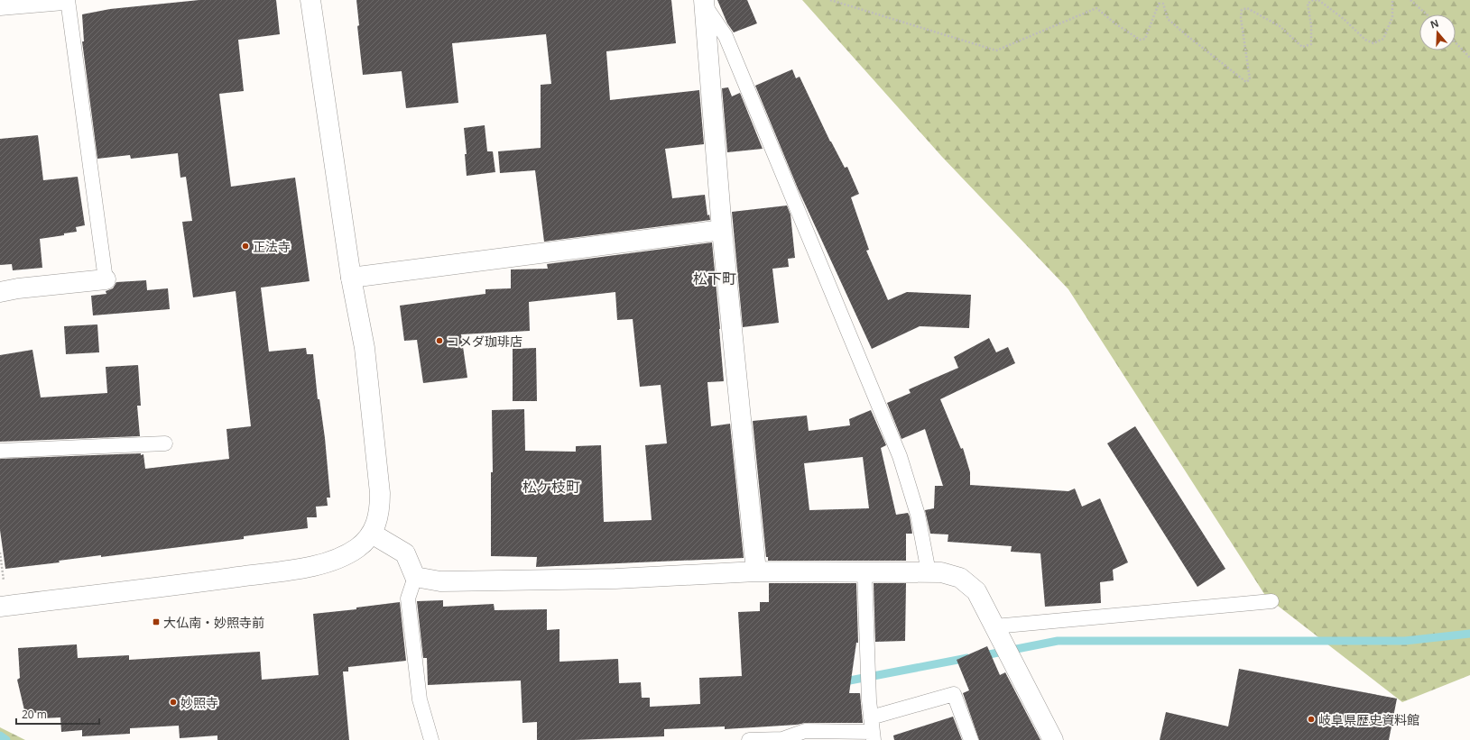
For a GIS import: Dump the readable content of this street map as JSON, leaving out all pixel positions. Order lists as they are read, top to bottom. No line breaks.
{"districts":["松下町","松ケ枝町"],"places":{"other":["正法寺","コメダ珈琲店","妙照寺","岐阜県歴史資料館"],"transit":["大仏南・妙照寺前"]},"scale_bar":"20 m","north":"top"}
